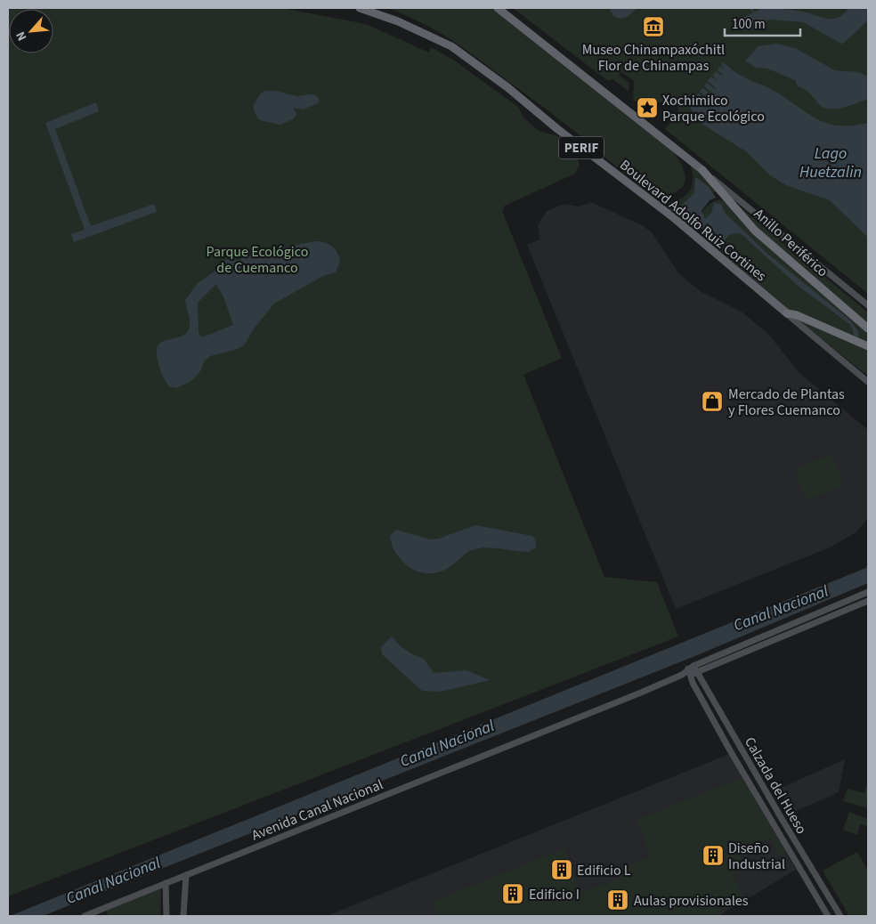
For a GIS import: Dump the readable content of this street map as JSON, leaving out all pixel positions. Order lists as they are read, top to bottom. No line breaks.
{"streets":{"highway":["PERIF","Boulevard Adolfo Ruiz Cortines","Anillo Periférico"],"main road":["Calzada del Hueso","Avenida Canal Nacional"]},"crossings":[["Calzada del Hueso","Avenida Canal Nacional"]],"water":["Lago Huetzalin","Canal Nacional"],"parks":["Parque Ecológico de Cuemanco"],"places":{"museum":["Museo Chinampaxóchitl Flor de Chinampas"],"place":["Xochimilco Parque Ecológico"],"shop":["Mercado de Plantas y Flores Cuemanco"],"building":["Diseño Industrial","Edificio L","Edificio I","Aulas provisionales"]},"scale_bar":"100 m","north":"bottom left"}
